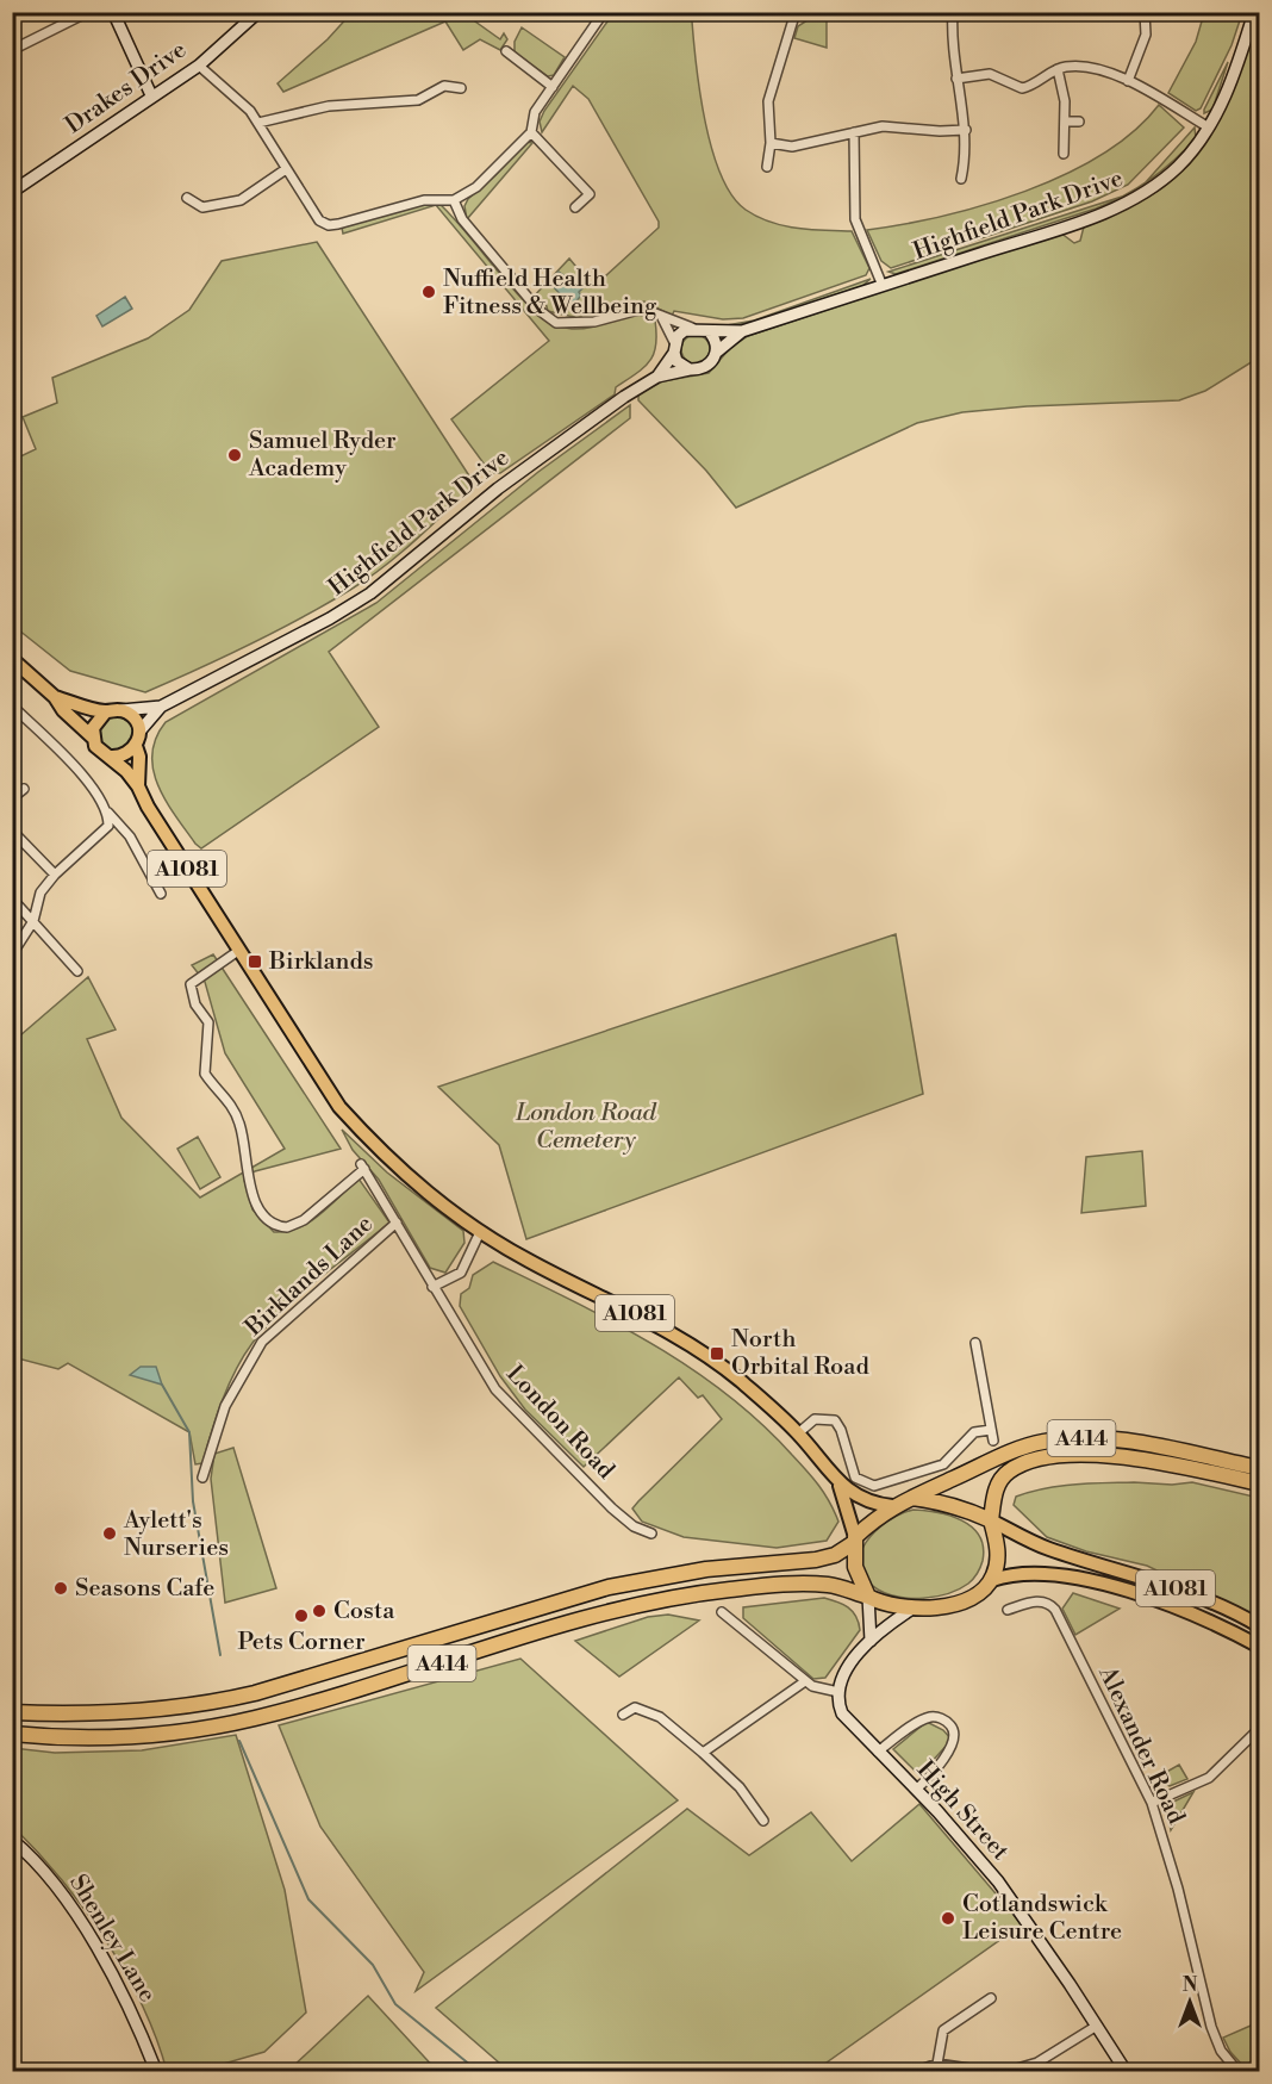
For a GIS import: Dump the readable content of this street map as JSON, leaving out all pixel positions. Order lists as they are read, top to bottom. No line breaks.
{"streets":{"highway":["A414"],"main road":["A1081"],"street":["Drakes Drive","Highfield Park Drive","Birklands Lane","London Road","Alexander Road","High Street","Shenley Lane"]},"crossings":[["Highfield Park Drive","A1081"],["A1081","London Road"],["A1081","A414"],["Birklands Lane","London Road"]],"parks":["London Road Cemetery"],"places":{"other":["Nuffield Health Fitness & Wellbeing","Samuel Ryder Academy","Aylett's Nurseries","Seasons Cafe","Costa","Pets Corner","Cotlandswick Leisure Centre"],"transit":["Birklands","North Orbital Road"]},"north":"top"}
